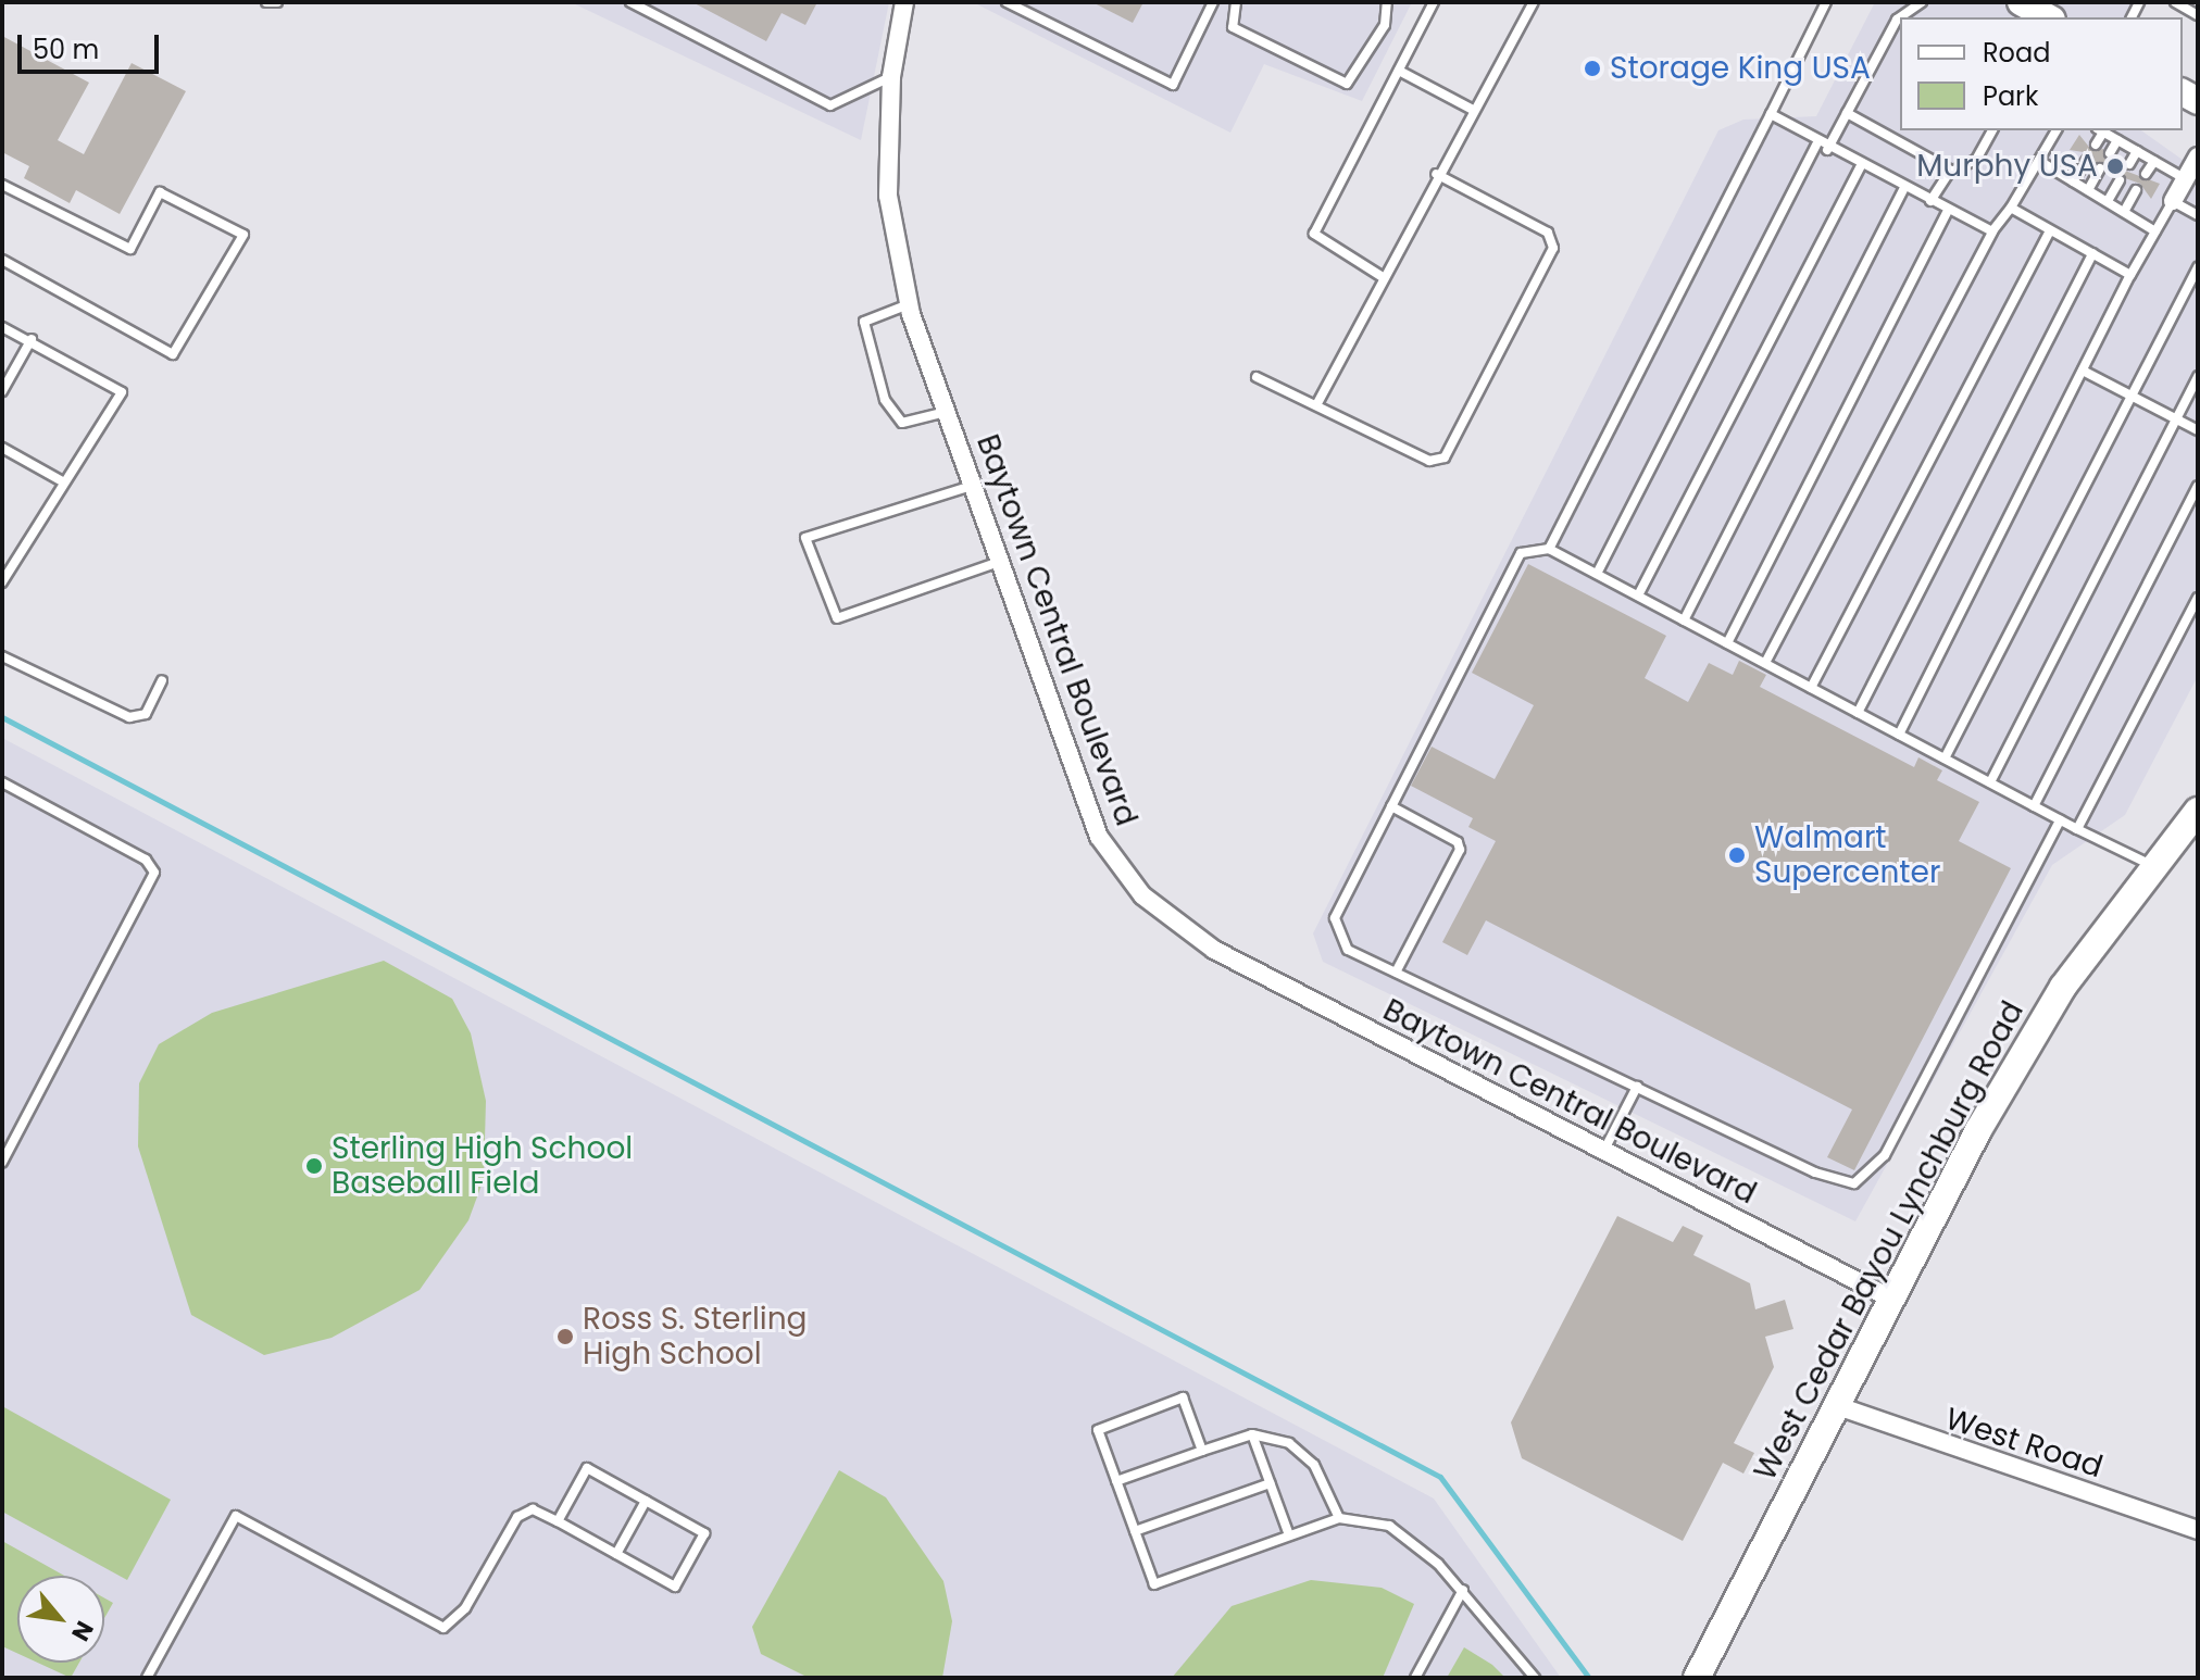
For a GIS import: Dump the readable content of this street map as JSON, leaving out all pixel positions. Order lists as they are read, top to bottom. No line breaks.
{"streets":{"main road":["West Cedar Bayou Lynchburg Road"],"street":["Baytown Central Boulevard","West Road"]},"crossings":[["Baytown Central Boulevard","West Cedar Bayou Lynchburg Road"],["West Cedar Bayou Lynchburg Road","West Road"]],"places":["Storage King USA","Murphy USA","Walmart Supercenter","Sterling High School Baseball Field","Ross S. Sterling High School"],"legend":["Road","Park"],"scale_bar":"50 m","north":"bottom right"}
